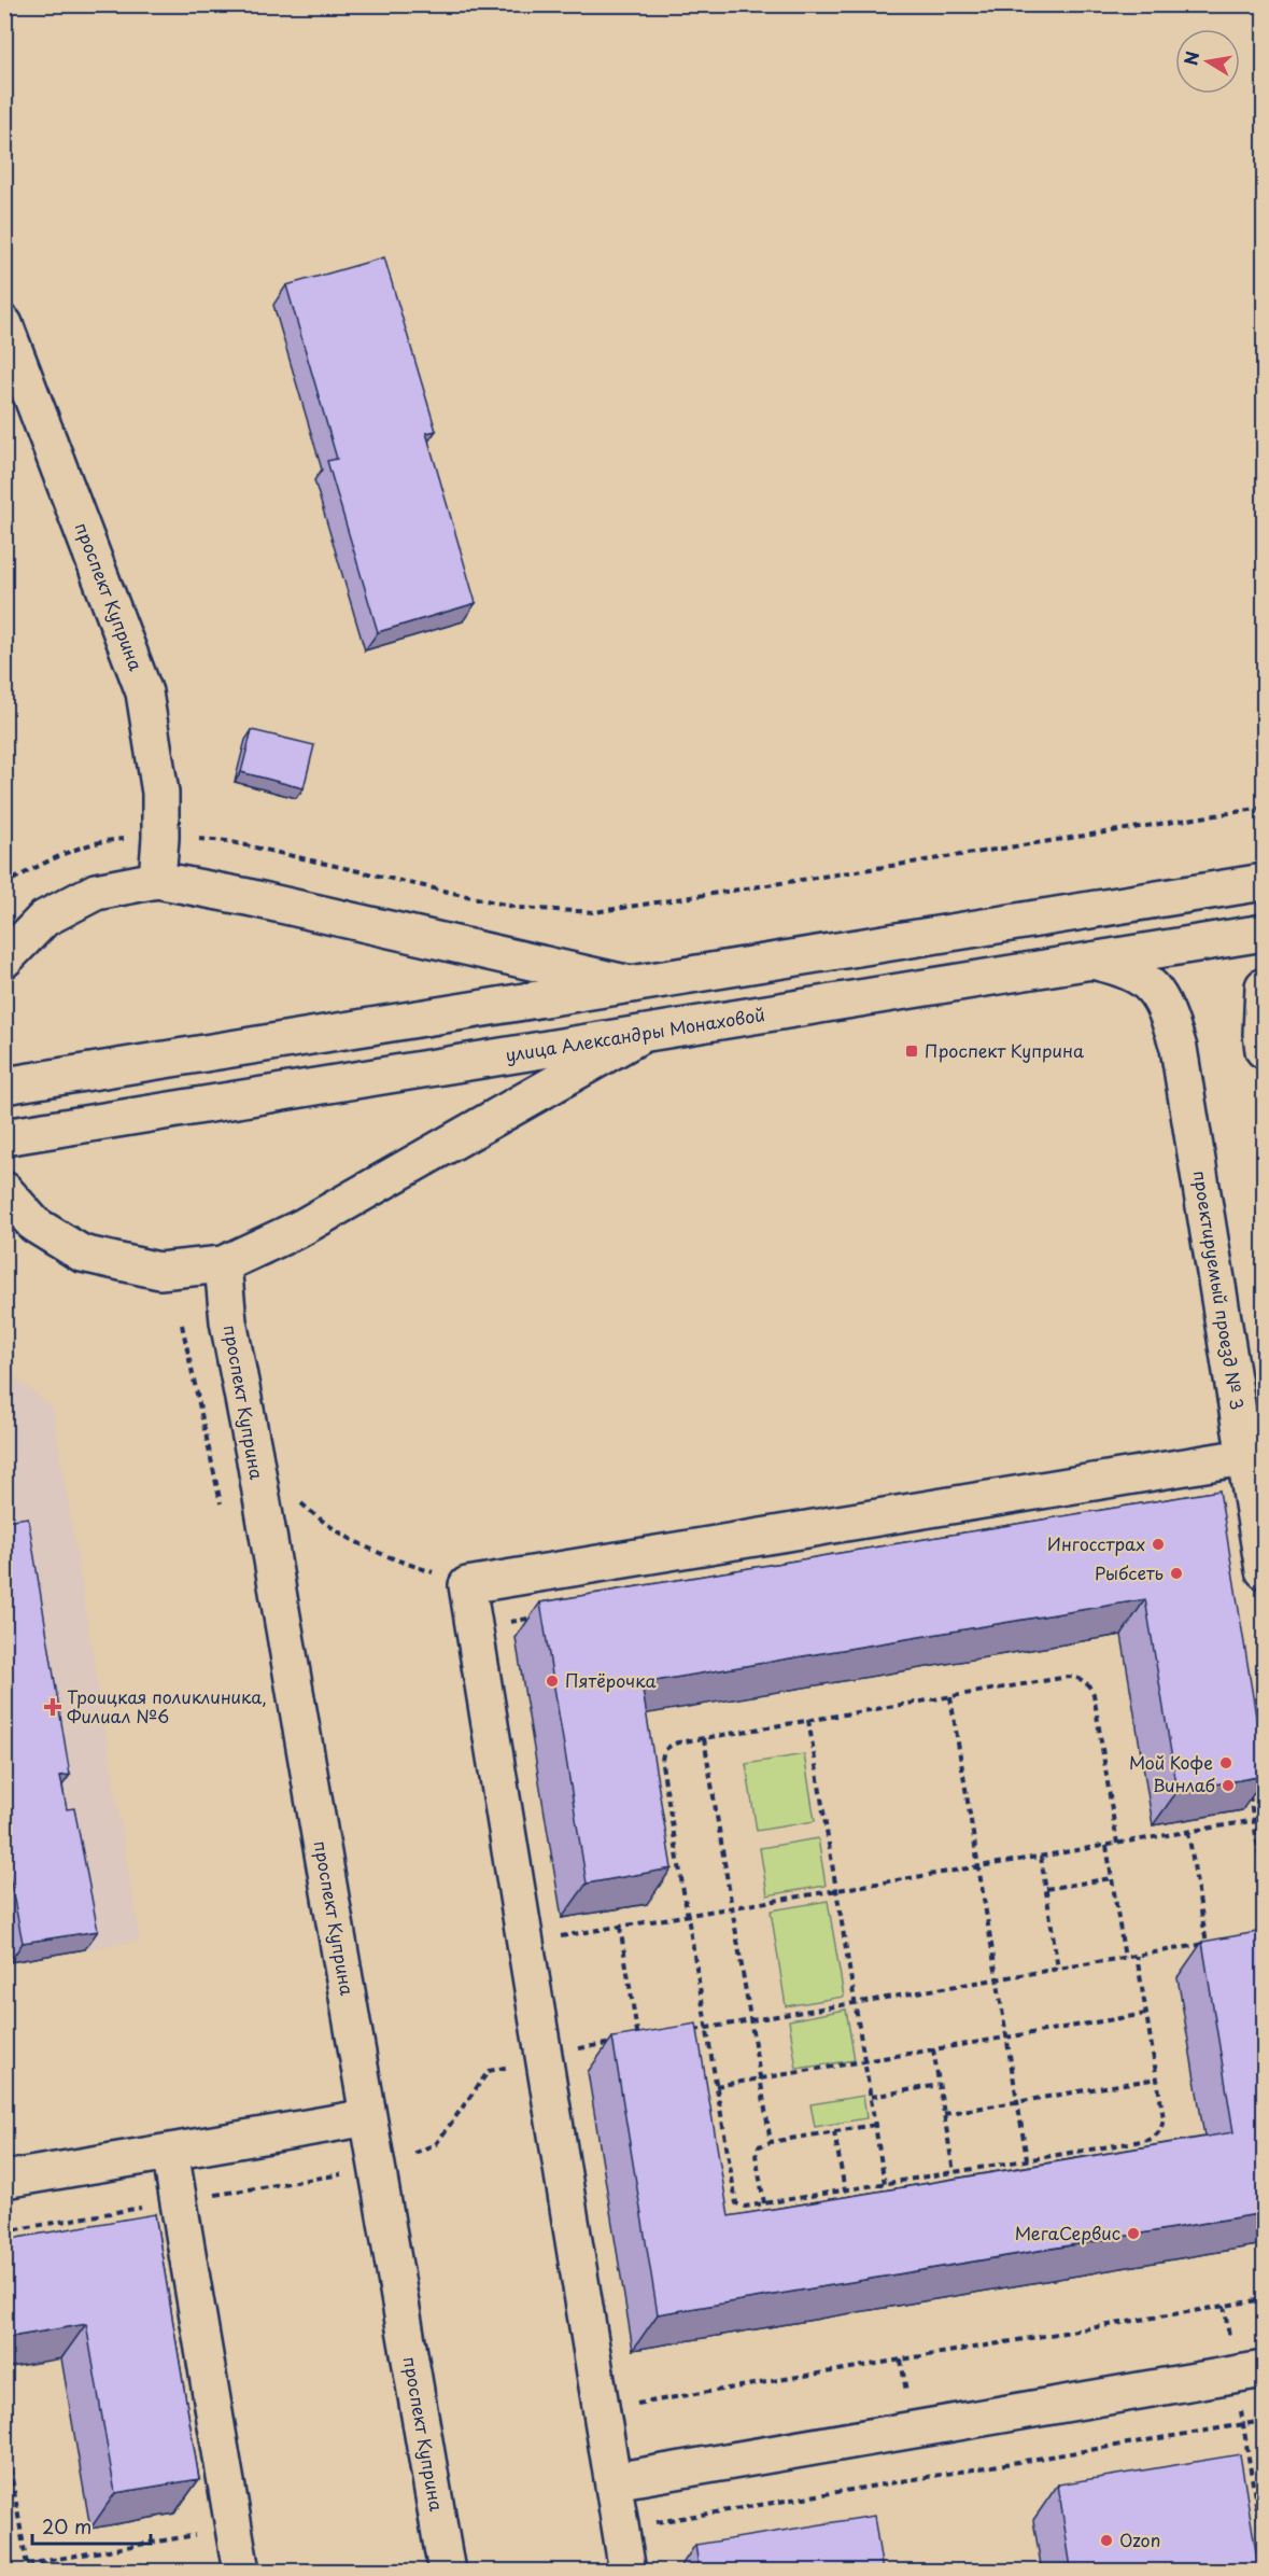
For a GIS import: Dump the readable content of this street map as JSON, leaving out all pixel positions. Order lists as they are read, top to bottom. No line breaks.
{"streets":{"main road":["проспект Куприна","улица Александры Монаховой","проектируемый проезд № 3"]},"crossings":[["улица Александры Монаховой","проектируемый проезд № 3"]],"places":{"transit":["Проспект Куприна"],"other":["Ингосстрах","Рыбсеть","Пятёрочка","Мой Кофе","Винлаб","МегаСервис","Ozon"],"health":["Троицкая поликлиника, Филиал №6"]},"scale_bar":"20 m","north":"left"}
